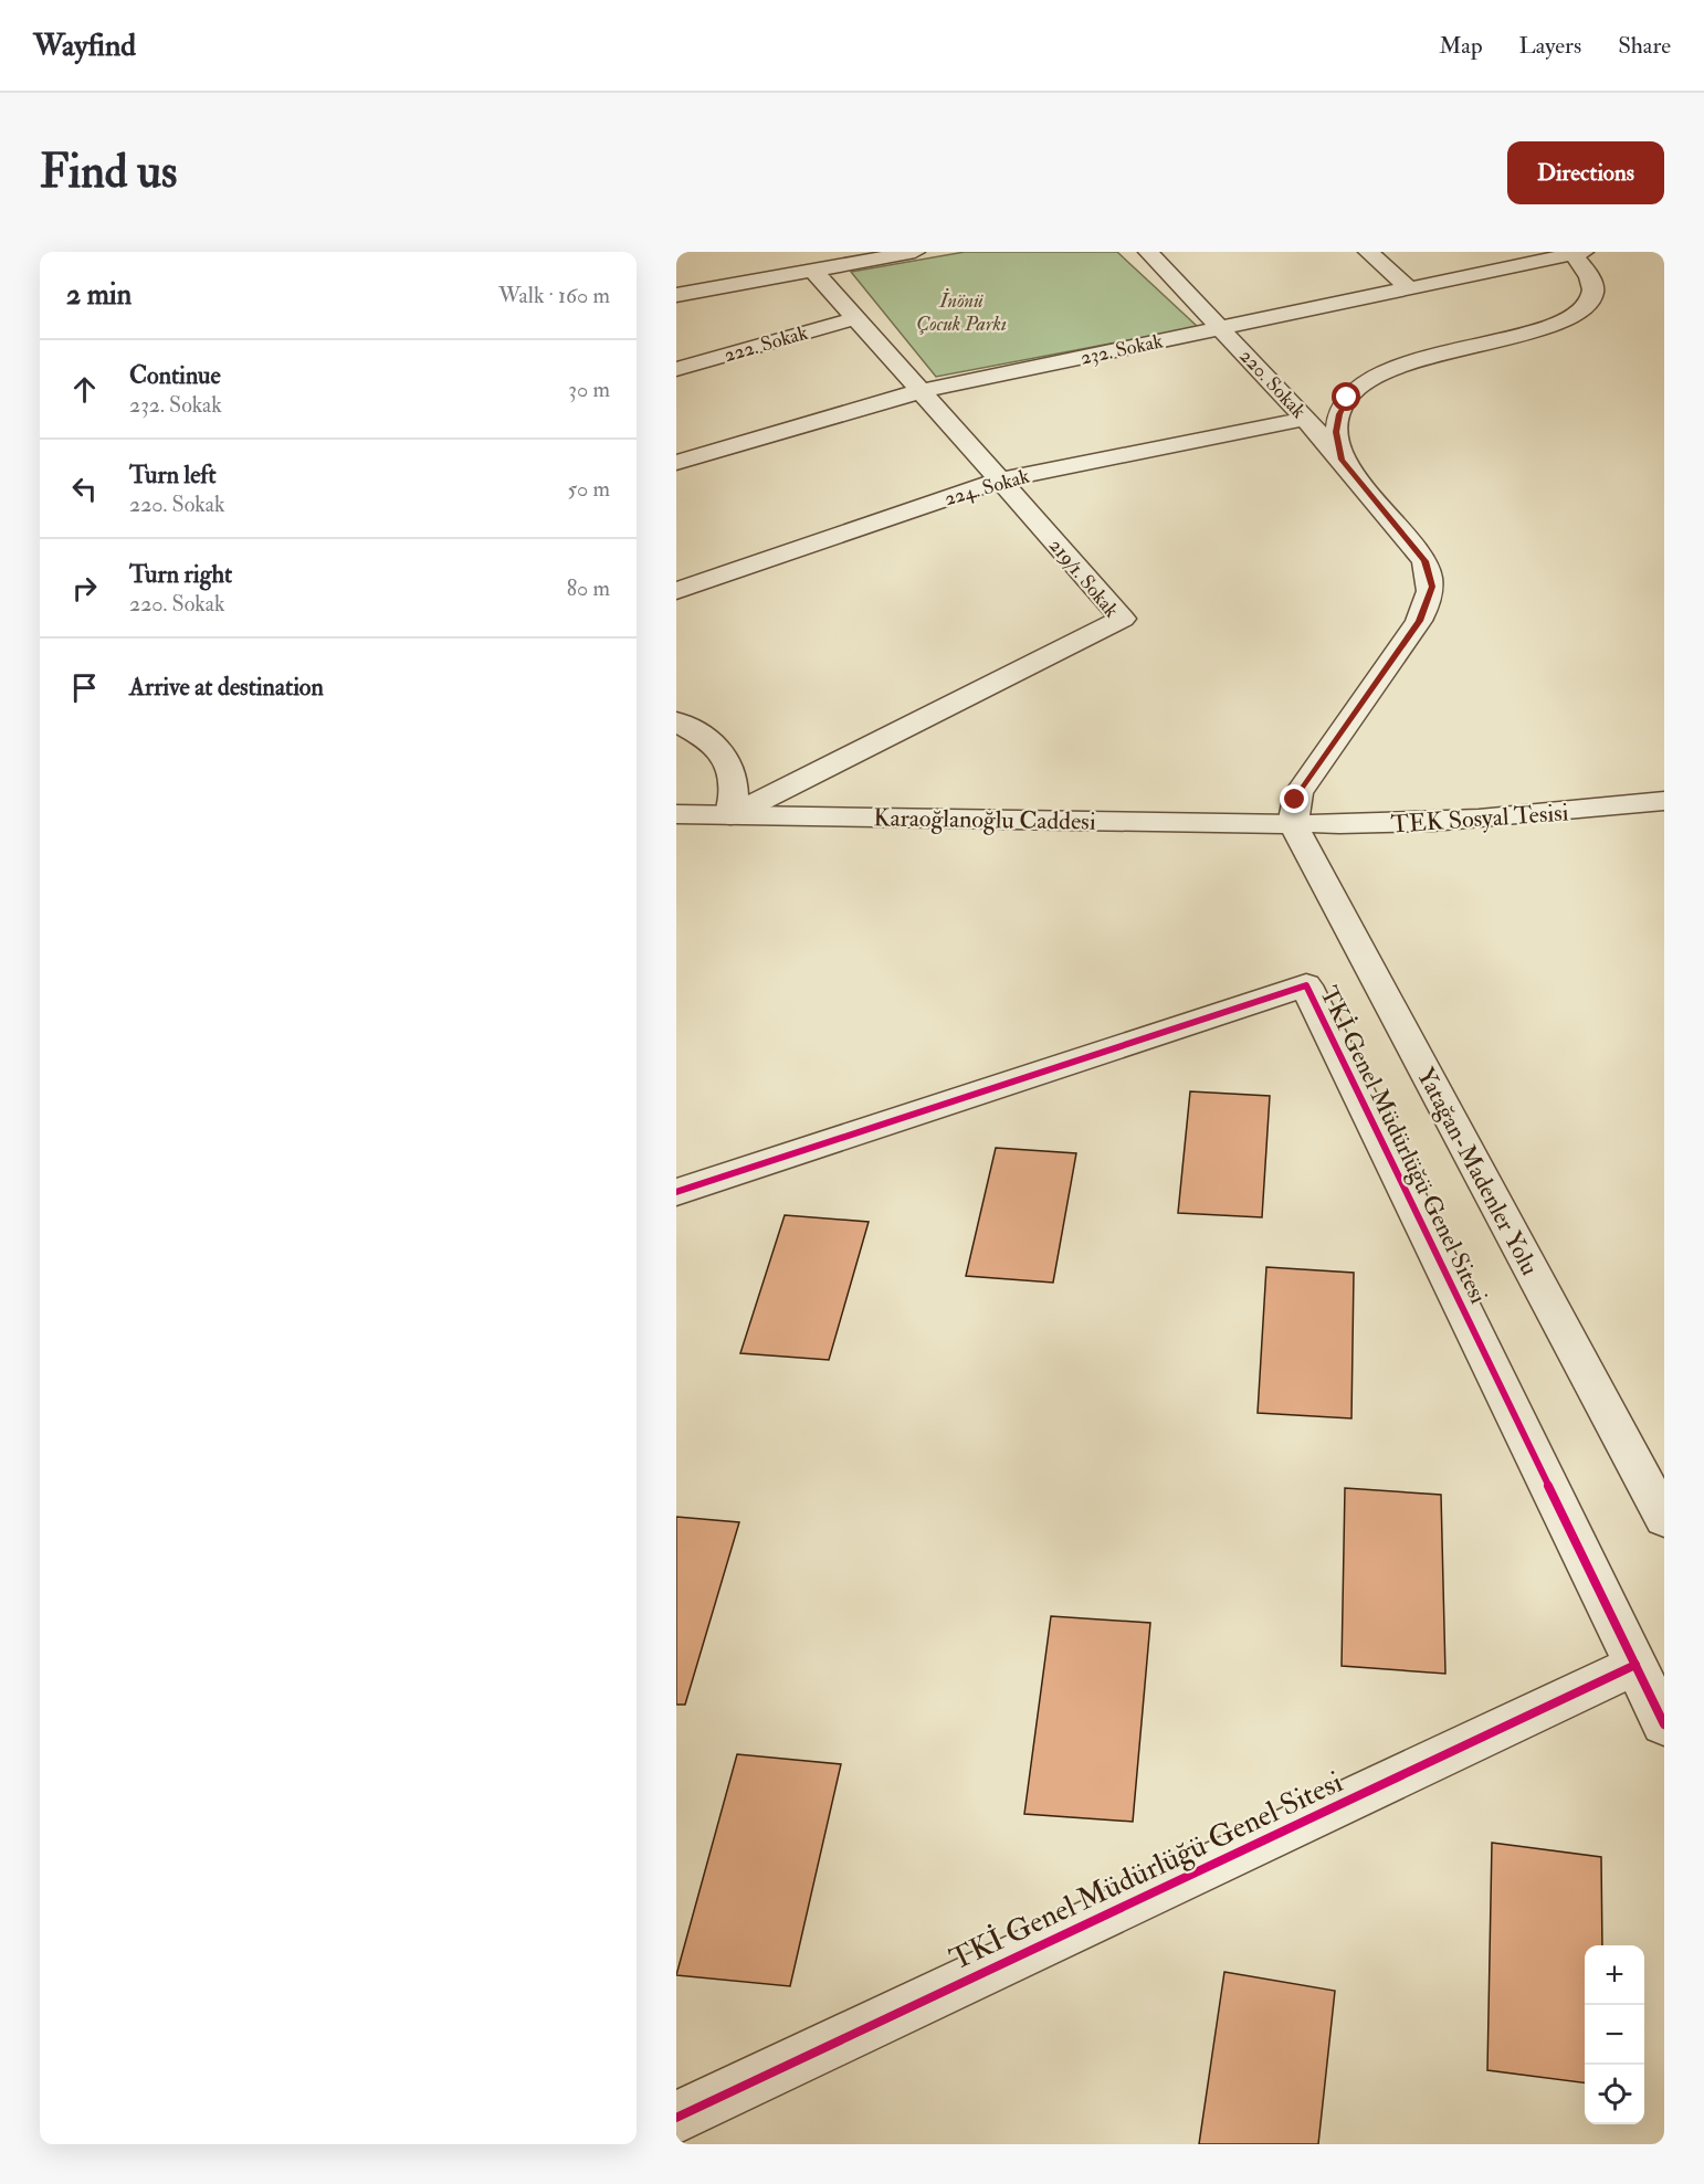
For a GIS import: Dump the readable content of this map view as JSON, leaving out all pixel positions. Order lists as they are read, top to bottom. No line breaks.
{"streets":{"street":["222. Sokak","232. Sokak","220. Sokak","224. Sokak","219/1. Sokak","TEK Sosyal Tesisi","Karaoğlanoğlu Caddesi","TKİ Genel Müdürlüğü Genel Sitesi","Yatağan-Madenler Yolu"]},"crossings":[["222. Sokak","219/1. Sokak"],["232. Sokak","220. Sokak"],["232. Sokak","219/1. Sokak"],["220. Sokak","224. Sokak"],["220. Sokak","TEK Sosyal Tesisi"],["220. Sokak","Karaoğlanoğlu Caddesi"],["220. Sokak","Yatağan-Madenler Yolu"],["224. Sokak","219/1. Sokak"],["219/1. Sokak","Karaoğlanoğlu Caddesi"],["TEK Sosyal Tesisi","Karaoğlanoğlu Caddesi"],["TEK Sosyal Tesisi","Yatağan-Madenler Yolu"],["Karaoğlanoğlu Caddesi","Yatağan-Madenler Yolu"]],"parks":["İnönü Çocuk Parkı"],"page":{"header":"Wayfind","nav":["Map","Layers","Share"],"buttons":"Directions","title":"Find us","heading":["2 min","Walk · 160 m"],"list":[["Continue","232. Sokak","30 m"],["Turn left","220. Sokak","50 m"],["Turn right","220. Sokak","80 m"],"Arrive at destination"],"map_buttons":["+","−"]}}
